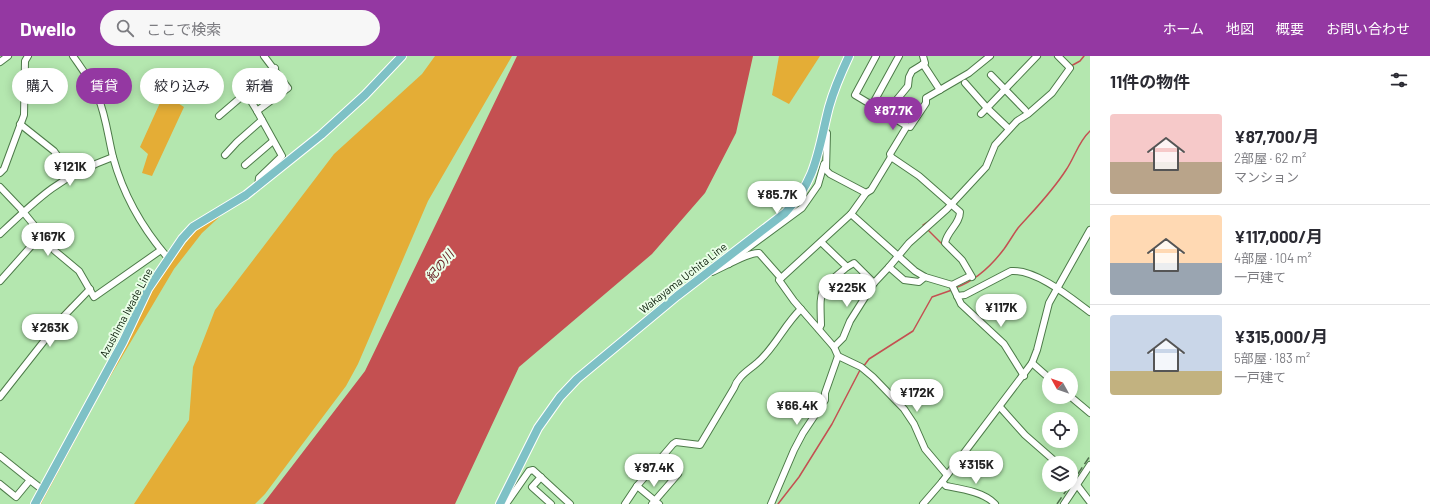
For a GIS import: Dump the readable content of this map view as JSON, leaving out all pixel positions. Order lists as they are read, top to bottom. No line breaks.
{"streets":{"main road":["Wakayama Uchita Line","Azushima Iwade Line"]},"water":["紀の川"],"north":"top left","page":{"header":"Dwello","search":"ここで検索","nav":["ホーム","地図","概要","お問い合わせ"],"heading":"11件の物件","chip":["購入","賃貸","絞り込み","新着"],"price":["¥87.7K","¥121K","¥85.7K","¥167K","¥225K","¥117K","¥263K","¥172K","¥66.4K","¥315K","¥97.4K"],"list":[{"name":"¥87,700/月","note":"2部屋 · 62 m² · マンション"},{"name":"¥117,000/月","note":"4部屋 · 104 m² · 一戸建て"},{"name":"¥315,000/月","note":"5部屋 · 183 m² · 一戸建て"}]}}
